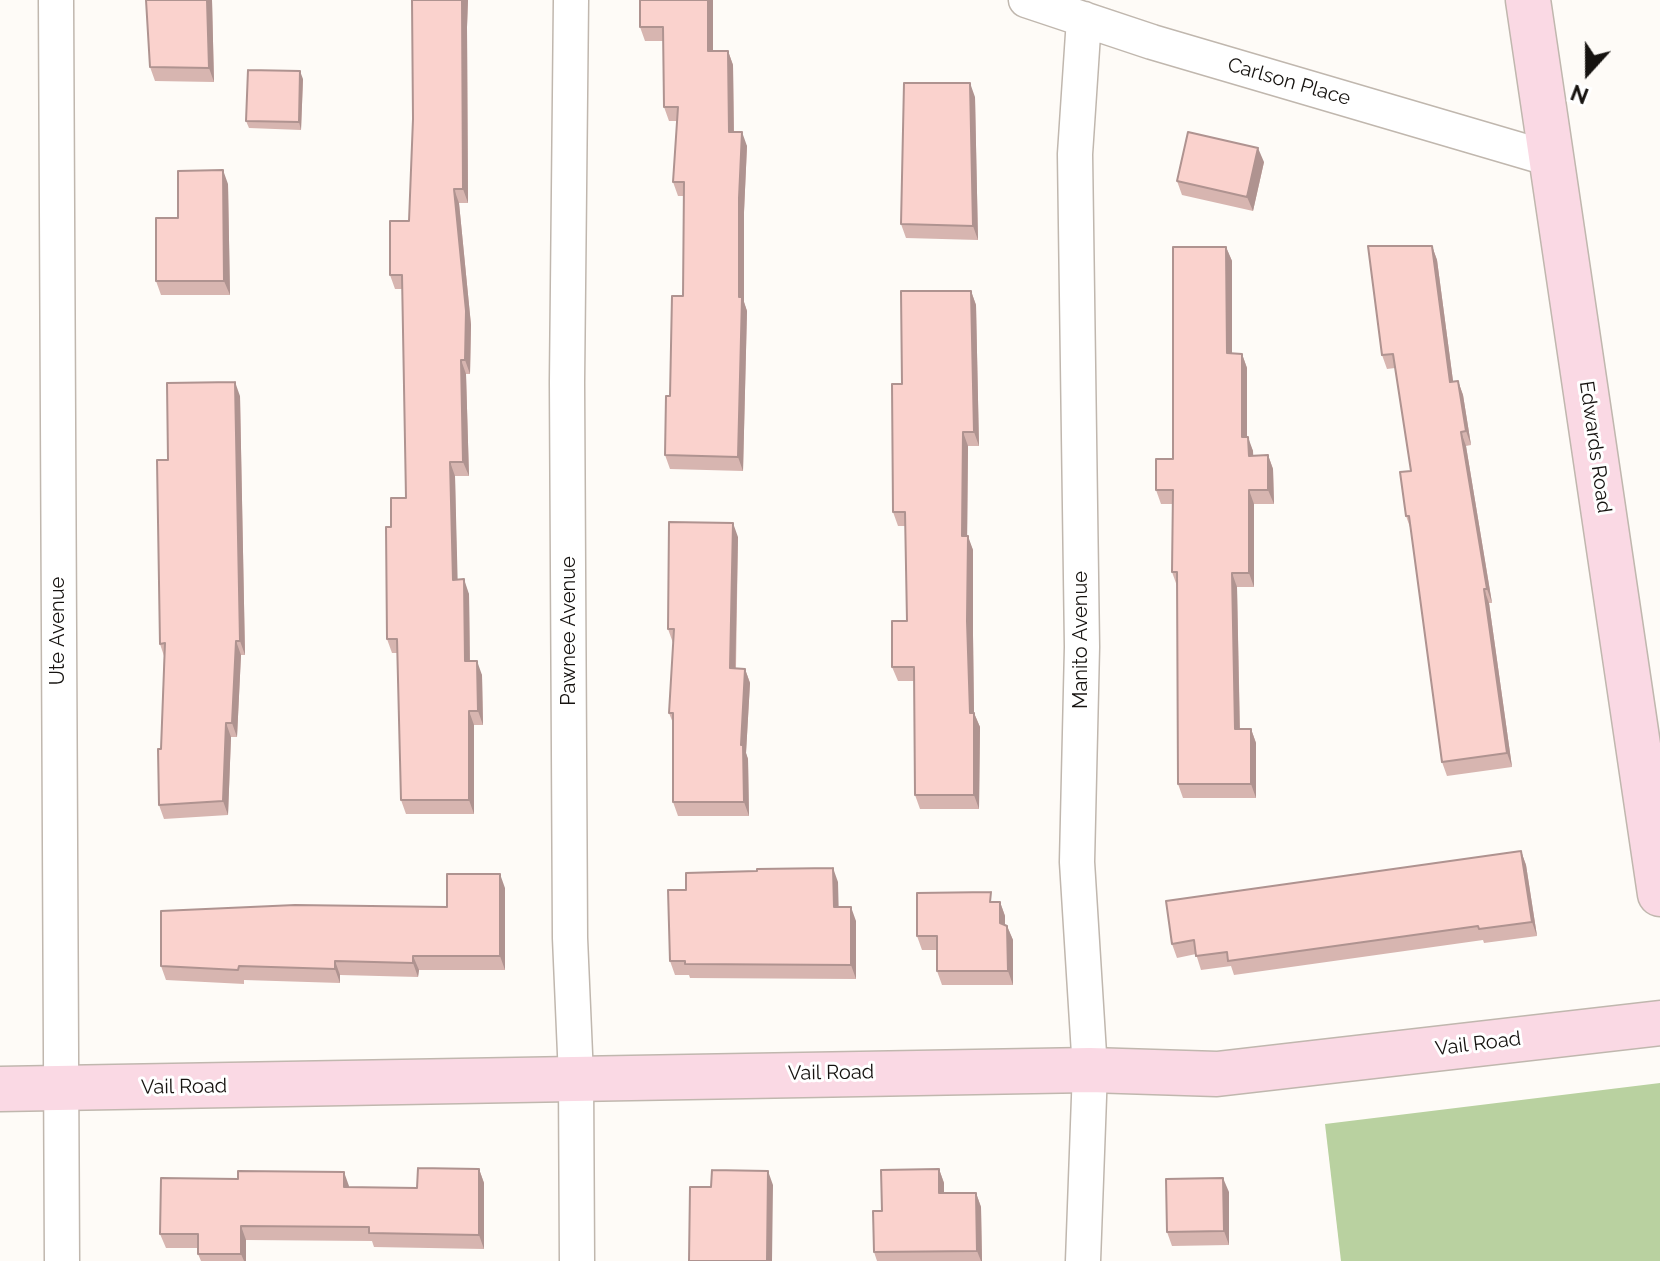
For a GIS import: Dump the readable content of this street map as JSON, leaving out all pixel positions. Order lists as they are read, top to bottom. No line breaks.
{"streets":{"street":["Carlson Place","Edwards Road","Ute Avenue","Pawnee Avenue","Manito Avenue","Vail Road"]},"crossings":[["Carlson Place","Edwards Road"],["Carlson Place","Manito Avenue"],["Ute Avenue","Vail Road"],["Pawnee Avenue","Vail Road"],["Manito Avenue","Vail Road"]],"north":"bottom"}
